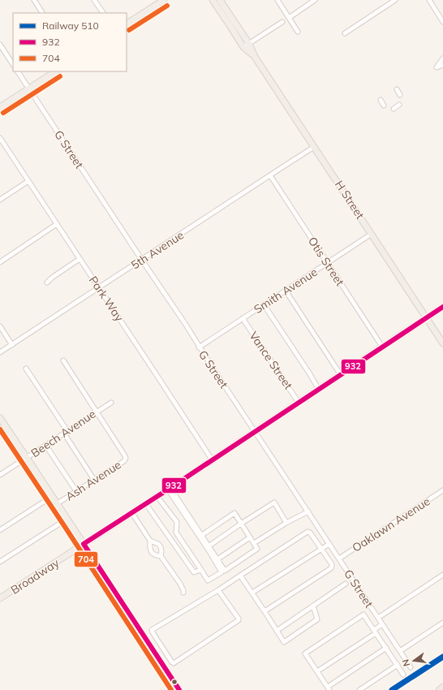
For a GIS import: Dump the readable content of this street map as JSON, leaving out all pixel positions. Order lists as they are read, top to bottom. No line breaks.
{"streets":{"main road":["H Street","Broadway"],"street":["G Street","5th Avenue","Otis Street","Smith Avenue","Park Way","Vance Street","Beech Avenue","Ash Avenue","Oaklawn Avenue"]},"crossings":[["G Street","5th Avenue"],["G Street","Smith Avenue"],["G Street","Oaklawn Avenue"],["G Street","Broadway"],["H Street","5th Avenue"],["H Street","Smith Avenue"],["H Street","Broadway"],["5th Avenue","Otis Street"],["5th Avenue","Park Way"],["Otis Street","Smith Avenue"],["Otis Street","Broadway"],["Smith Avenue","Vance Street"],["Park Way","Broadway"],["Vance Street","Broadway"],["Beech Avenue","Ash Avenue"]],"lines":["transit line 704","transit line 932","rail line 510"],"legend":["Railway 510","932","704"],"north":"left"}
